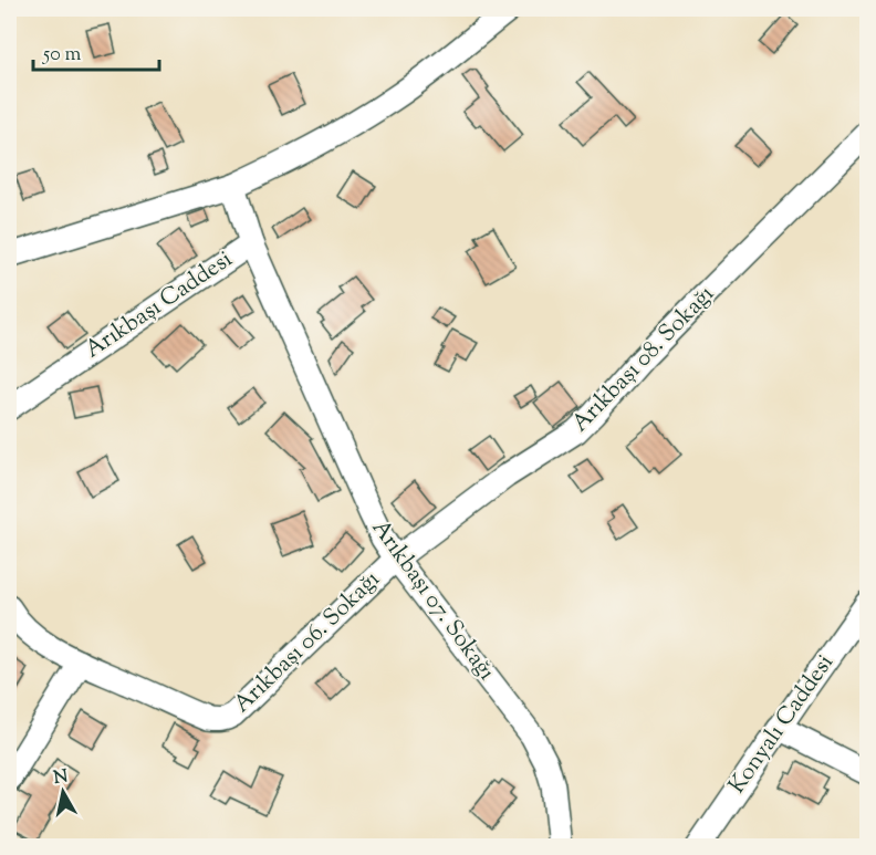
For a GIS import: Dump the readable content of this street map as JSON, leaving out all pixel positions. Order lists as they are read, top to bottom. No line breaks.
{"streets":{"street":["Arıkbaşı Caddesi","Arıkbaşı 08. Sokağı","Arıkbaşı 07. Sokağı","Arıkbaşı 06. Sokağı","Konyalı Caddesi"]},"crossings":[["Arıkbaşı Caddesi","Arıkbaşı 07. Sokağı"],["Arıkbaşı 08. Sokağı","Arıkbaşı 07. Sokağı"],["Arıkbaşı 08. Sokağı","Arıkbaşı 06. Sokağı"],["Arıkbaşı 07. Sokağı","Arıkbaşı 06. Sokağı"]],"scale_bar":"50 m","north":"top"}
